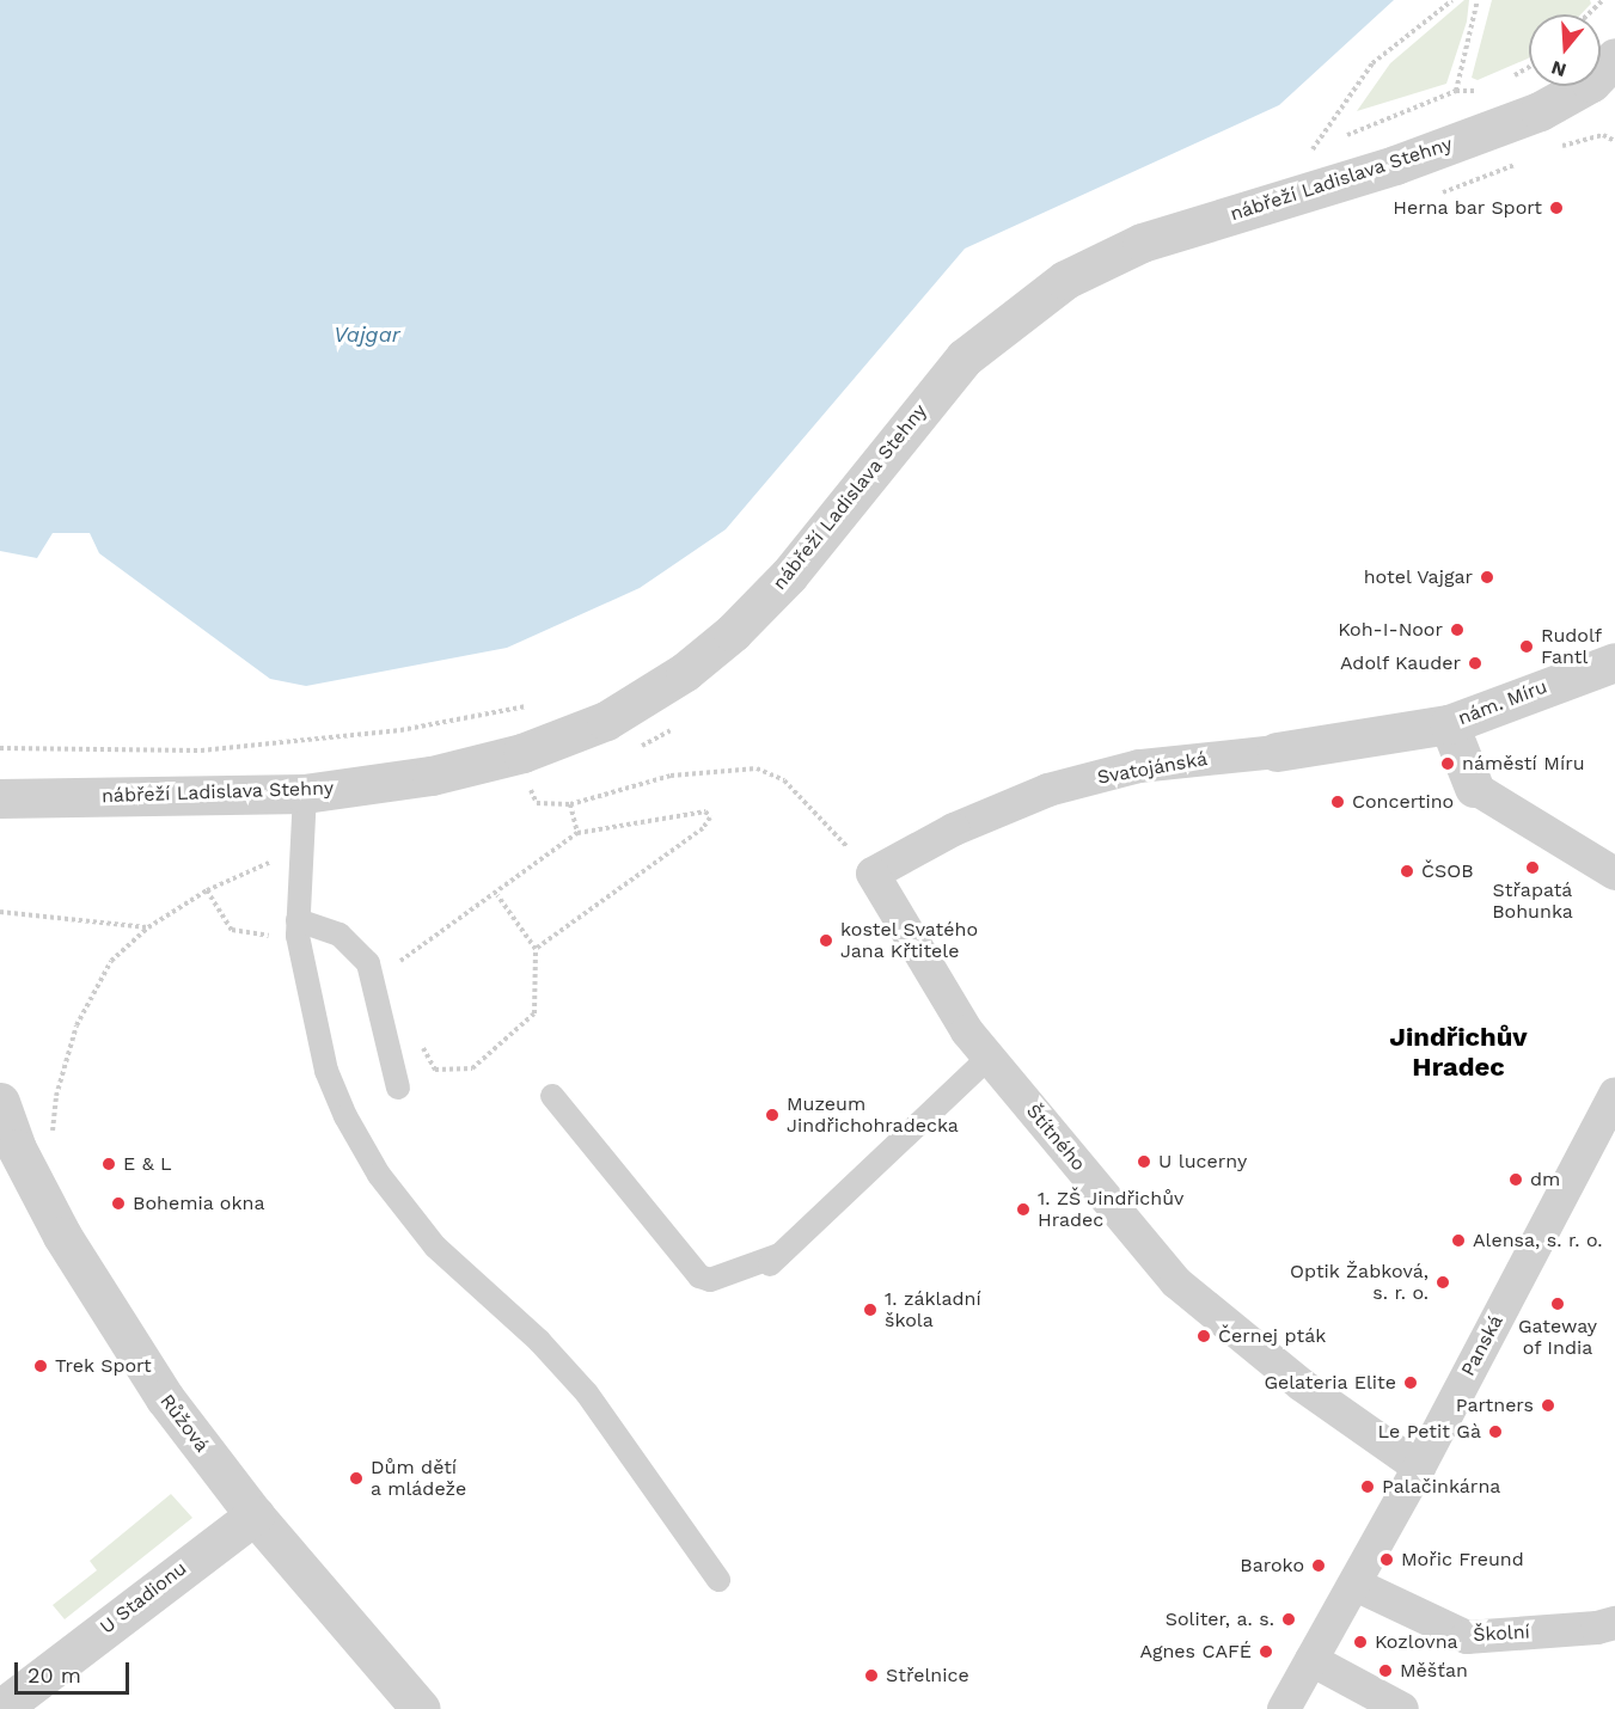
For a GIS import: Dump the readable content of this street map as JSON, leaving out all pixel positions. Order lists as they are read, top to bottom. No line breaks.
{"streets":{"street":["nábřeží Ladislava Stehny","nám. Míru","Svatojánská","Štítného","Panská","Růžová","U Stadionu","Školní"]},"crossings":[["nám. Míru","Svatojánská"],["Svatojánská","Štítného"],["Štítného","Panská"],["Panská","Školní"],["Růžová","U Stadionu"]],"districts":["Jindřichův Hradec"],"water":["Vajgar"],"places":["Herna bar Sport","hotel Vajgar","Koh-I-Noor","Rudolf Fantl","Adolf Kauder","náměstí Míru","Concertino","Střapatá Bohunka","ČSOB","kostel Svatého Jana Křtitele","Muzeum Jindřichohradecka","U lucerny","E & L","dm","Bohemia okna","1. ZŠ Jindřichův Hradec","Alensa, s. r. o.","Optik Žabková, s. r. o.","Gateway of India","1. základní škola","Černej pták","Trek Sport","Gelateria Elite","Partners","Le Petit Gà","Dům dětí a mládeže","Palačinkárna","Mořic Freund","Baroko","Soliter, a. s.","Kozlovna","Agnes CAFÉ","Měšťan","Střelnice"],"scale_bar":"20 m","north":"bottom"}
